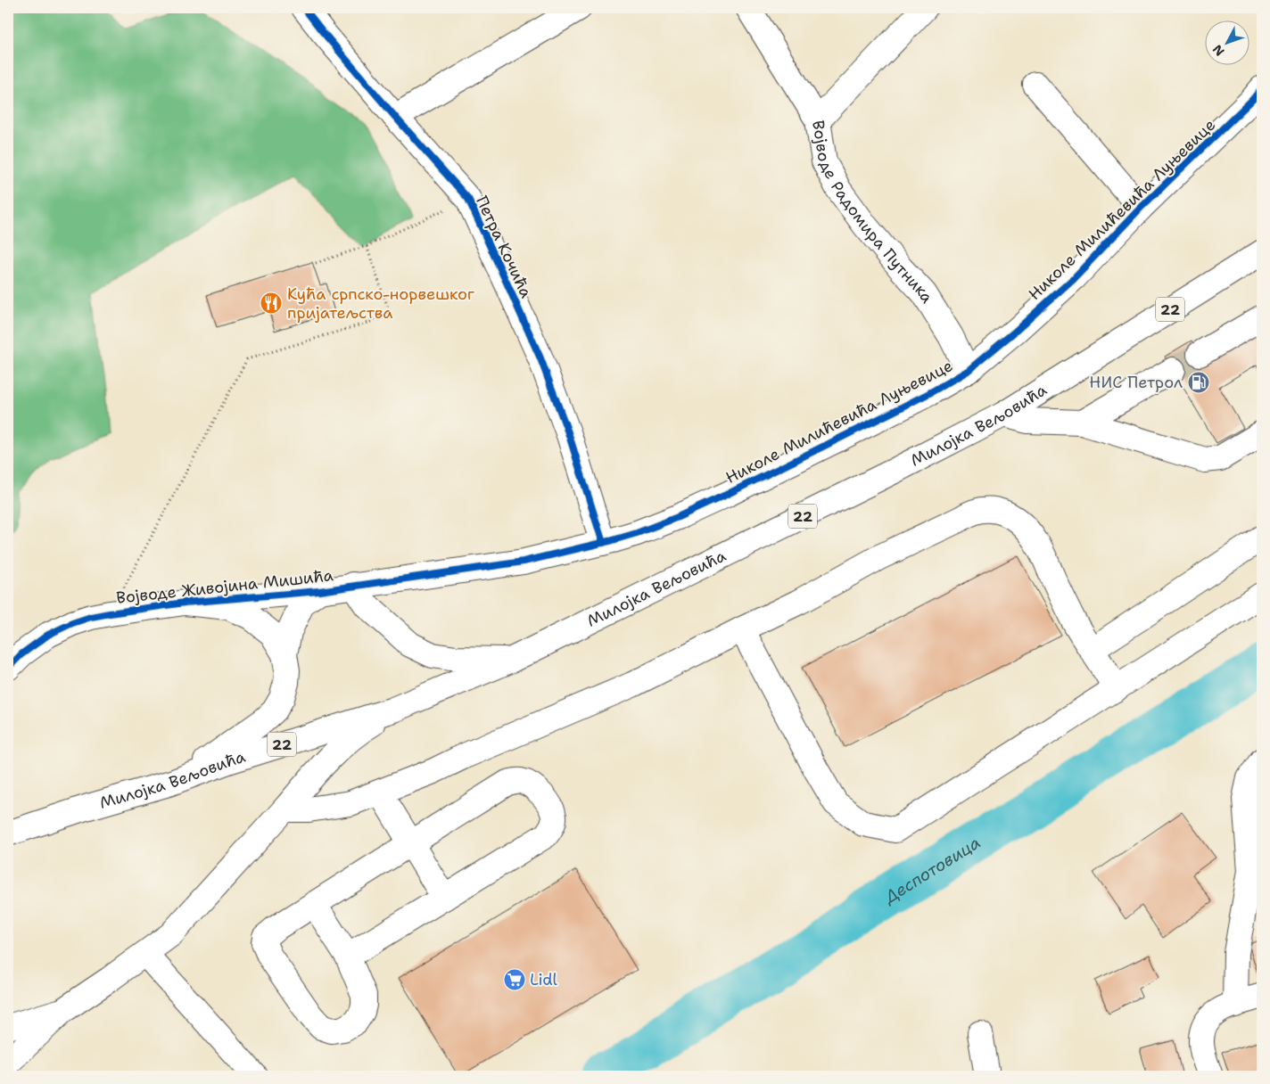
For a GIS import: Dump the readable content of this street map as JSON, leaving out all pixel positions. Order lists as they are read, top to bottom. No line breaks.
{"streets":{"street":["Николе Милићевића Луњевице","Војводе Радомира Путника","Петра Кочића","22","Милојка Вељовића","Војводе Живојина Мишића"]},"crossings":[["Николе Милићевића Луњевице","Војводе Радомира Путника"],["Николе Милићевића Луњевице","Петра Кочића"],["Николе Милићевића Луњевице","Војводе Живојина Мишића"]],"water":["Деспотовица"],"places":{"restaurant":["Кућа српско-норвешког пријатељства"],"fuel station":["НИС Петрол"],"supermarket":["Lidl"]},"north":"bottom left"}
